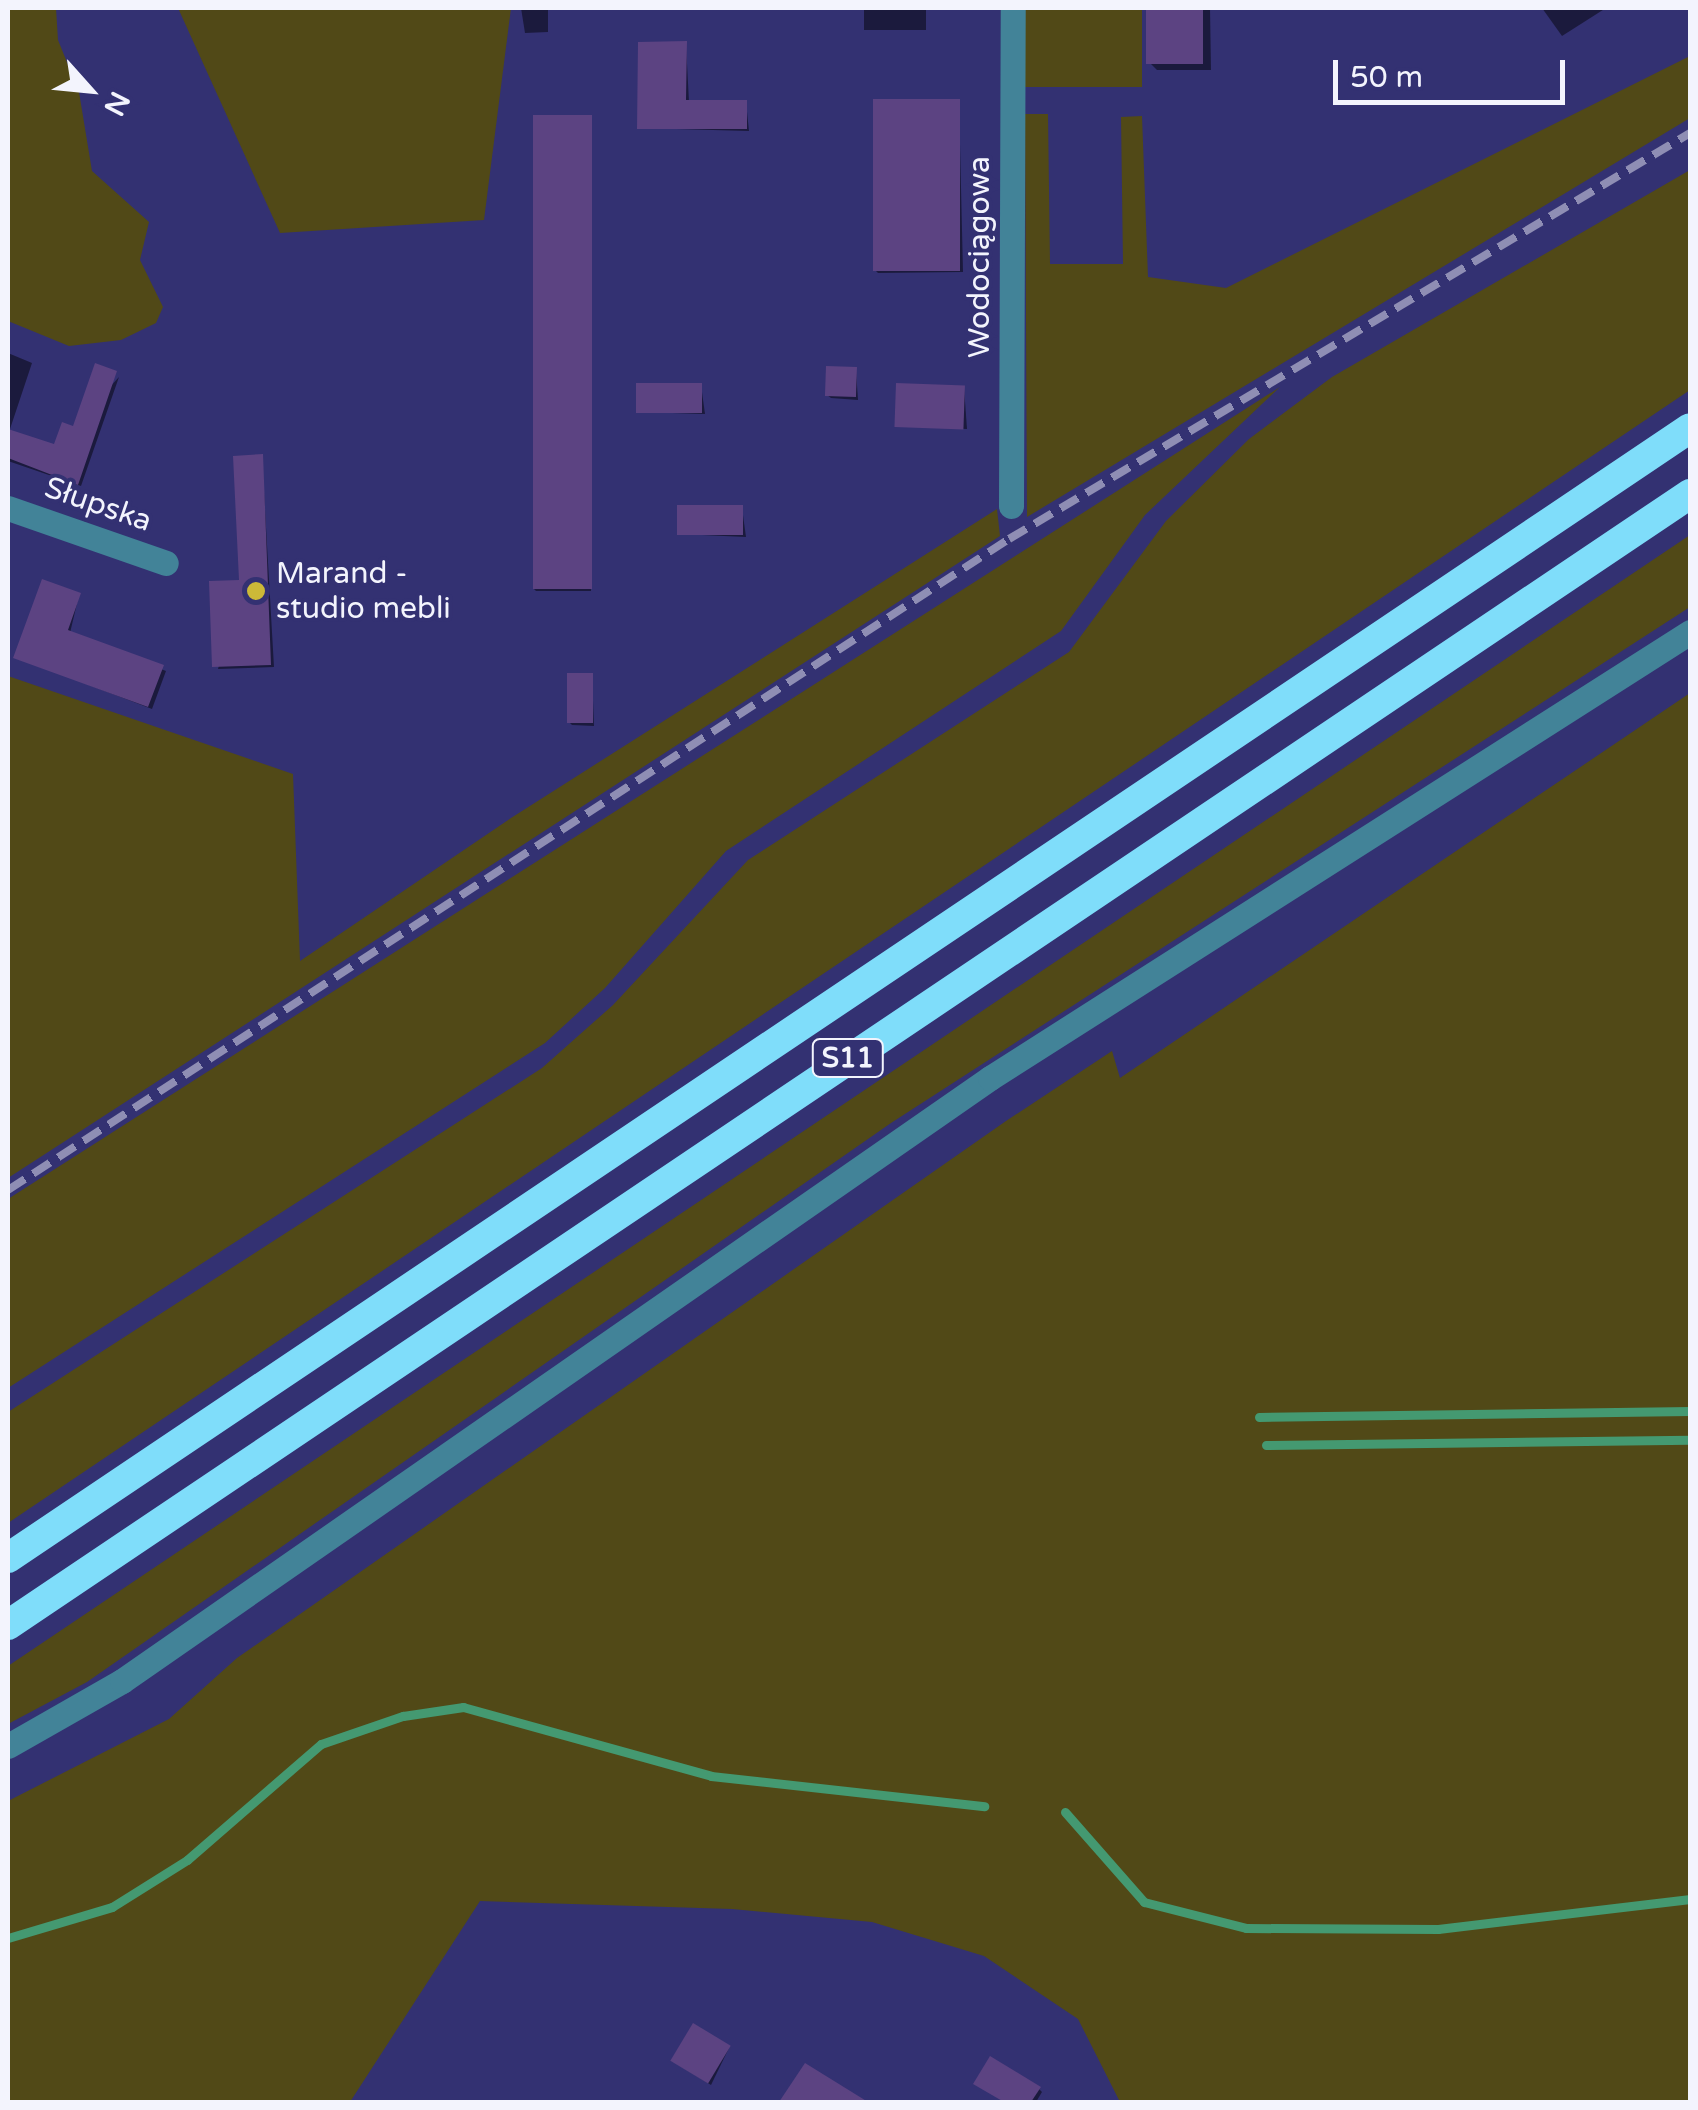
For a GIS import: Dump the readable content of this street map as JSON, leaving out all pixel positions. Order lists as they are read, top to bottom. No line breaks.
{"streets":{"highway":["S11"],"street":["Wodociągowa","Słupska"]},"places":["Marand - studio mebli"],"scale_bar":"50 m","north":"bottom right"}
